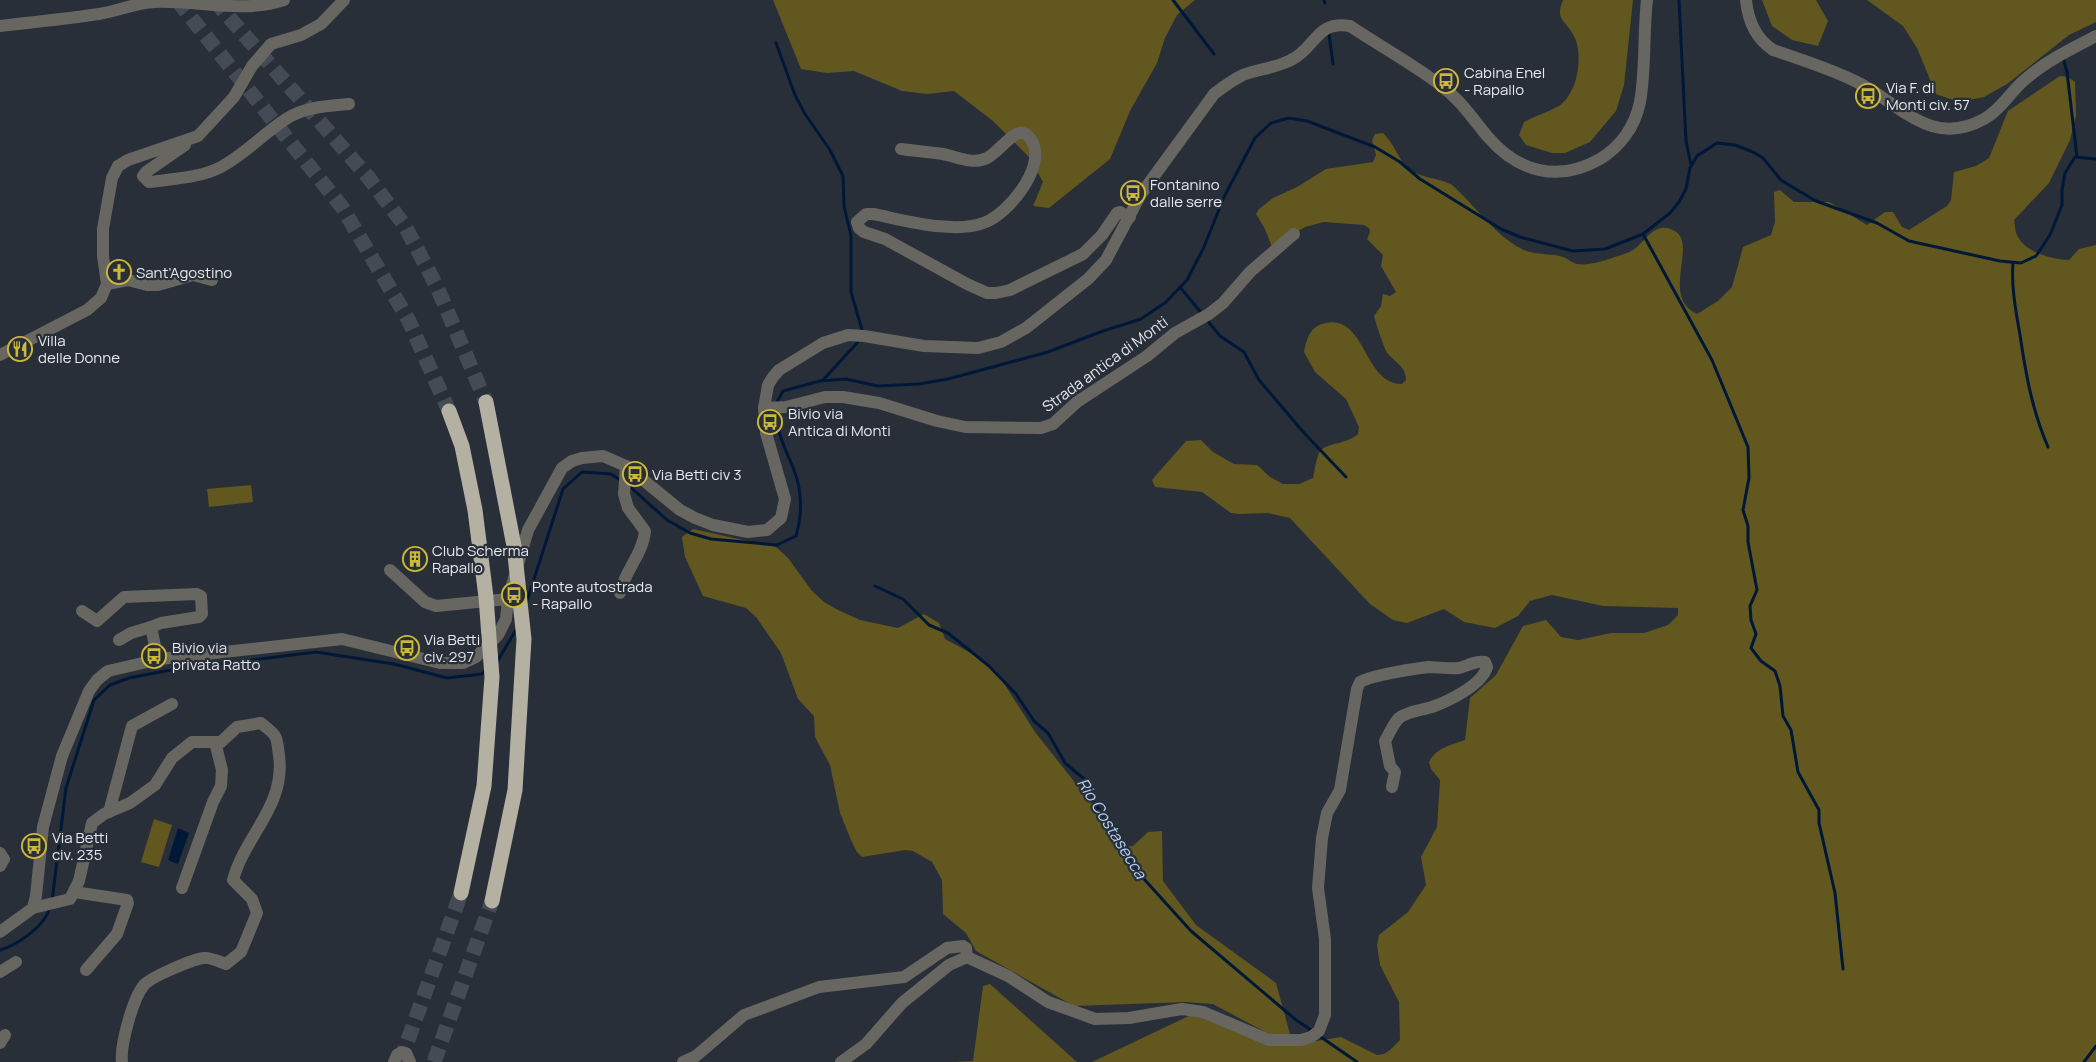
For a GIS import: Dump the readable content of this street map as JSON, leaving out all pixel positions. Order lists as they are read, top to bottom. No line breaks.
{"streets":{"street":["Strada antica di Monti"]},"water":["Rio Costasecca"],"places":{"bus stop":["Cabina Enel - Rapallo","Via F. di Monti civ. 57","Fontanino dalle serre","Bivio via Antica di Monti","Via Betti civ 3","Ponte autostrada - Rapallo","Via Betti civ. 297","Bivio via privata Ratto","Via Betti civ. 235"],"church":["Sant'Agostino"],"restaurant":["Villa delle Donne"],"building":["Club Scherma Rapallo"]}}
